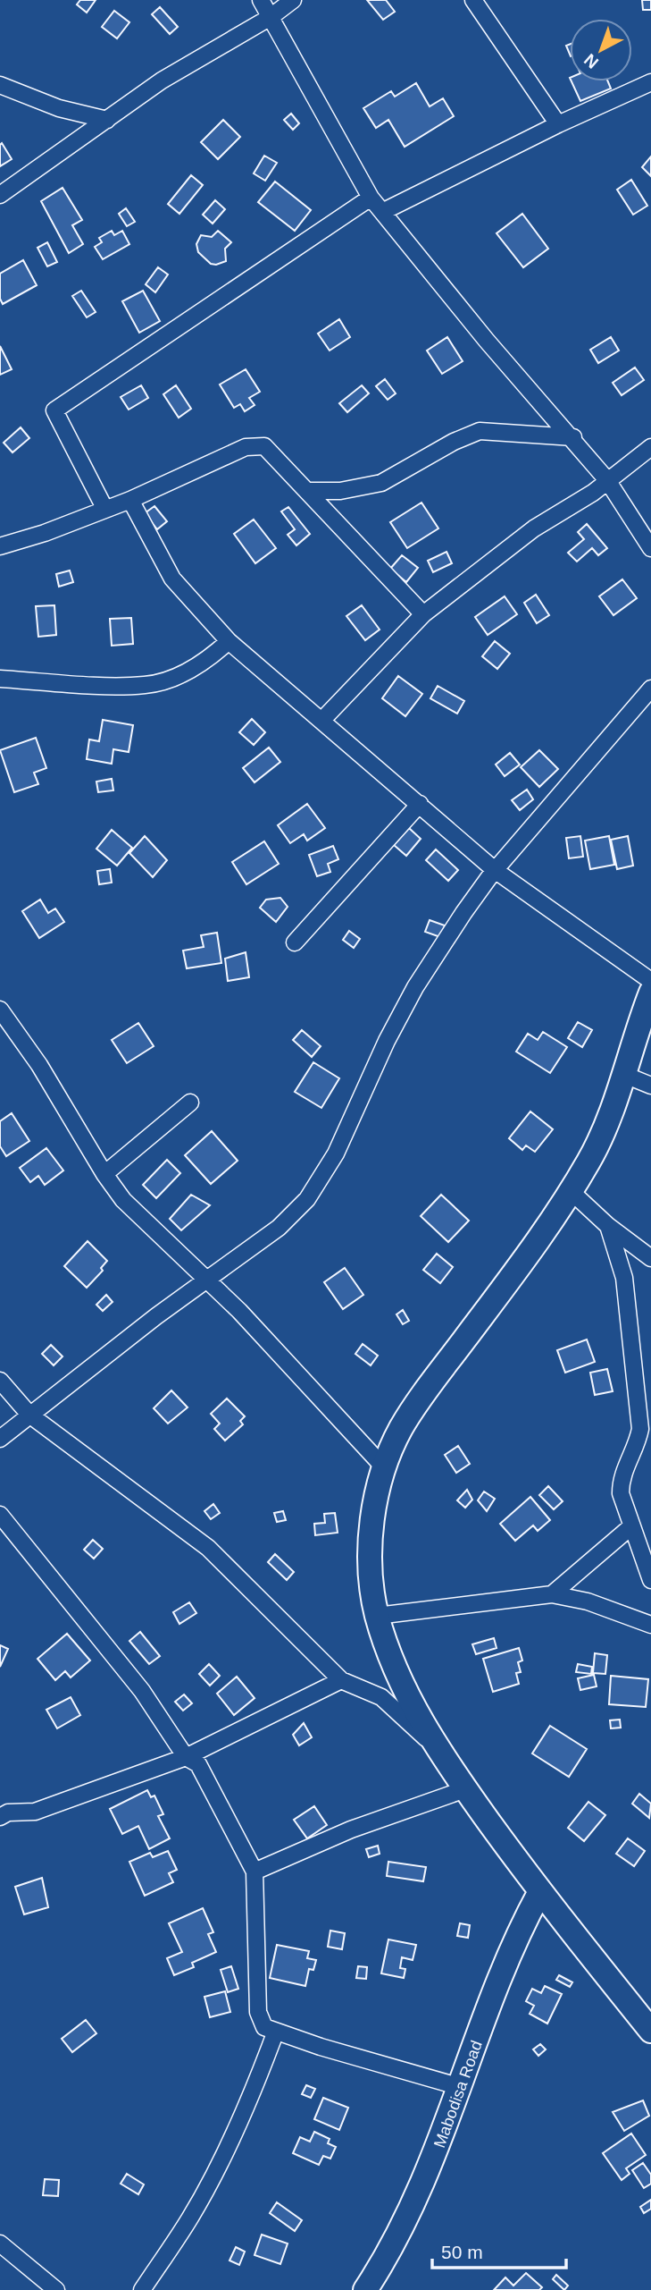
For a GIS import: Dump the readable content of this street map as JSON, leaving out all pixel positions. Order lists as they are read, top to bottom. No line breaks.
{"streets":{"street":["Mabodisa Road"]},"scale_bar":"50 m","north":"bottom left"}
